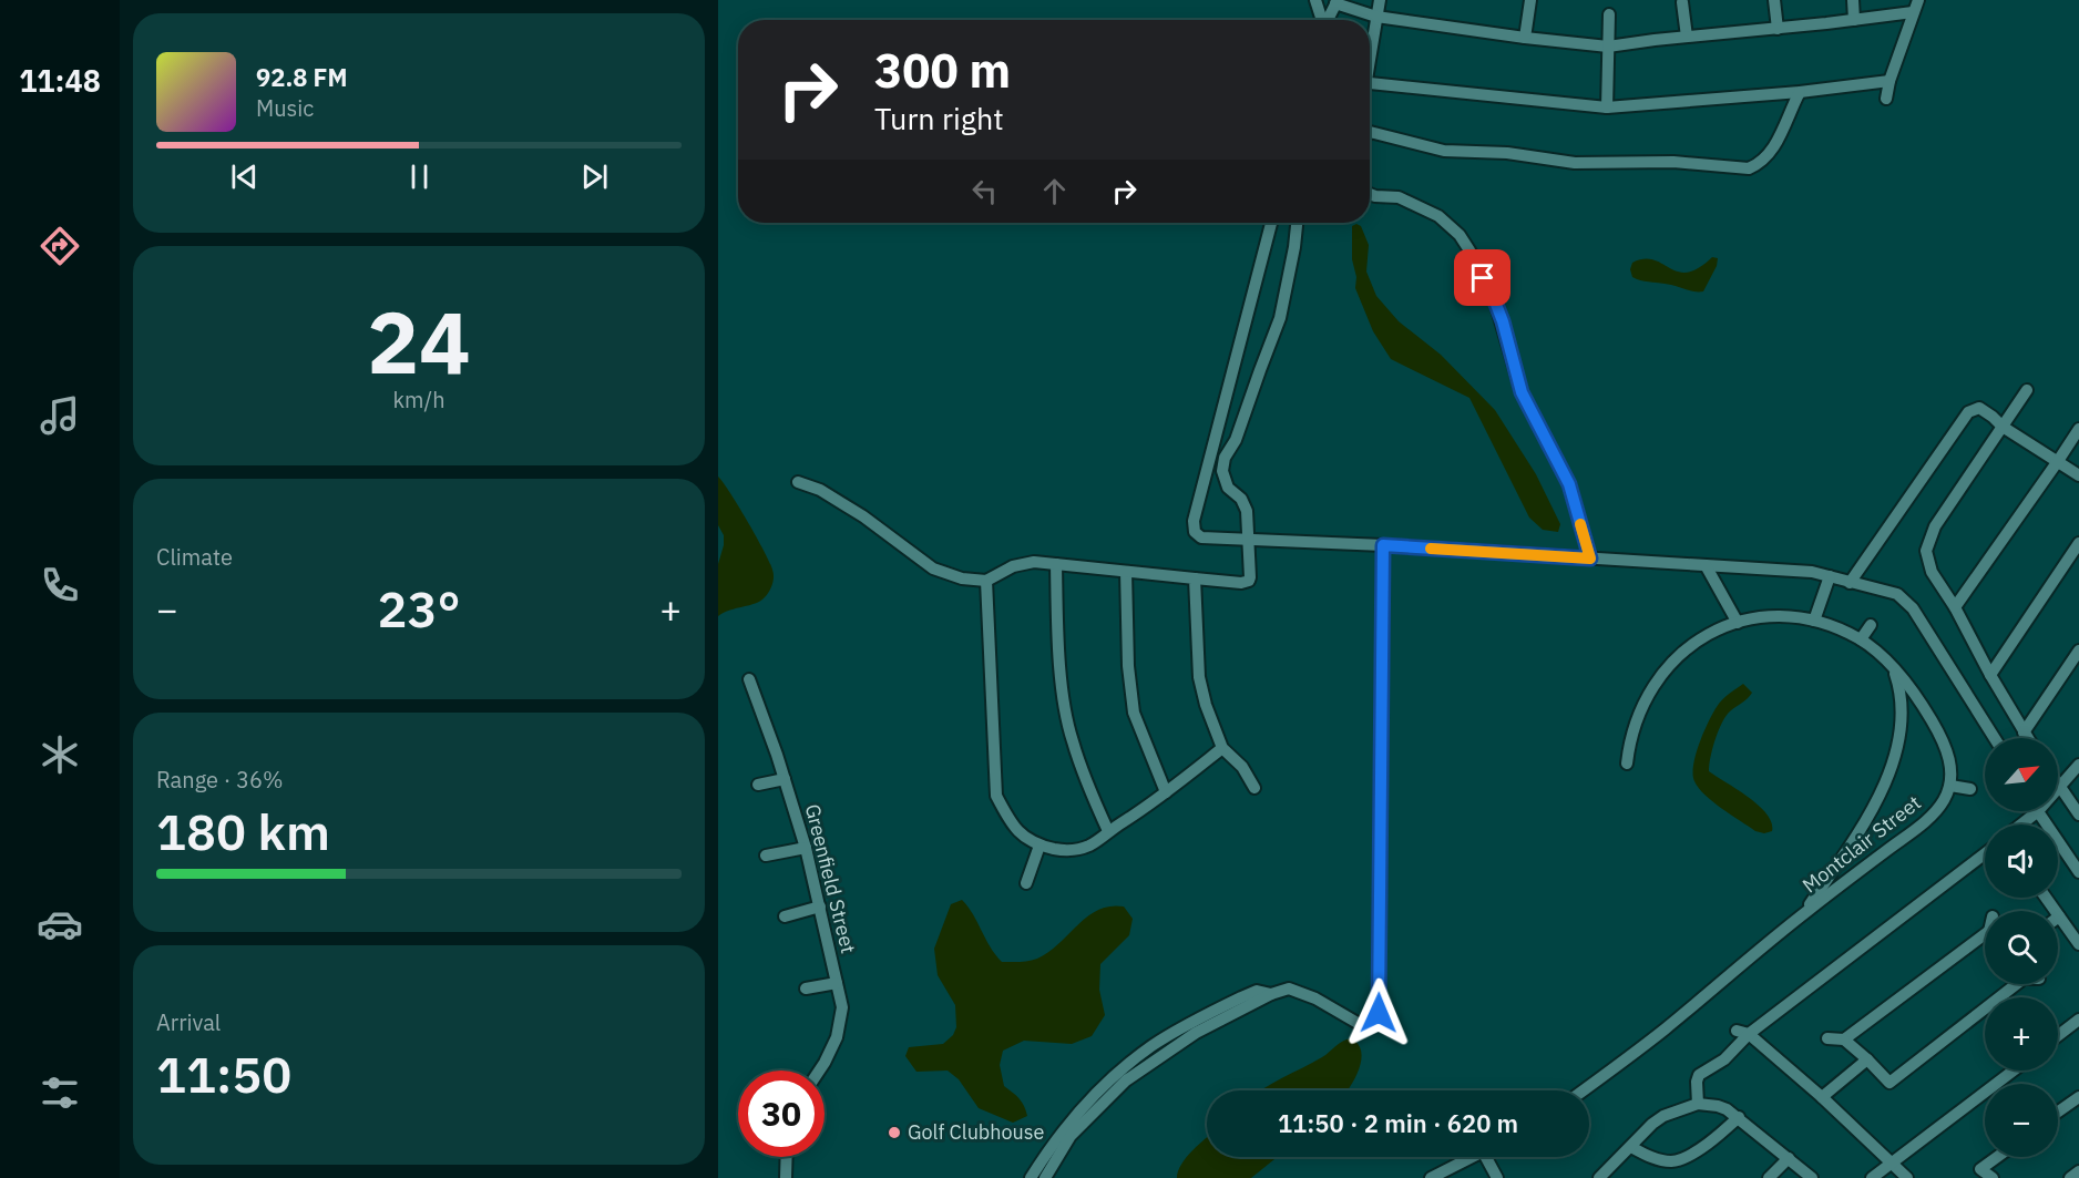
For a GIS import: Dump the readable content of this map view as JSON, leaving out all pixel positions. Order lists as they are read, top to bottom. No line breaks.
{"streets":{"street":["Montclair Street","Greenfield Street"]},"places":["Golf Clubhouse"],"north":"top right","page":{"tabs":"11:48","turn":["300 m","Turn right"],"song":["92.8 FM","Music"],"tile":[["24","km/h"],"Climate",["Range · 36%","180 km"],["Arrival","11:50"]],"heat":["−","23°","+"],"map_buttons":["+","−"],"limit":"30","trip":"11:50 · 2 min · 620 m"}}
